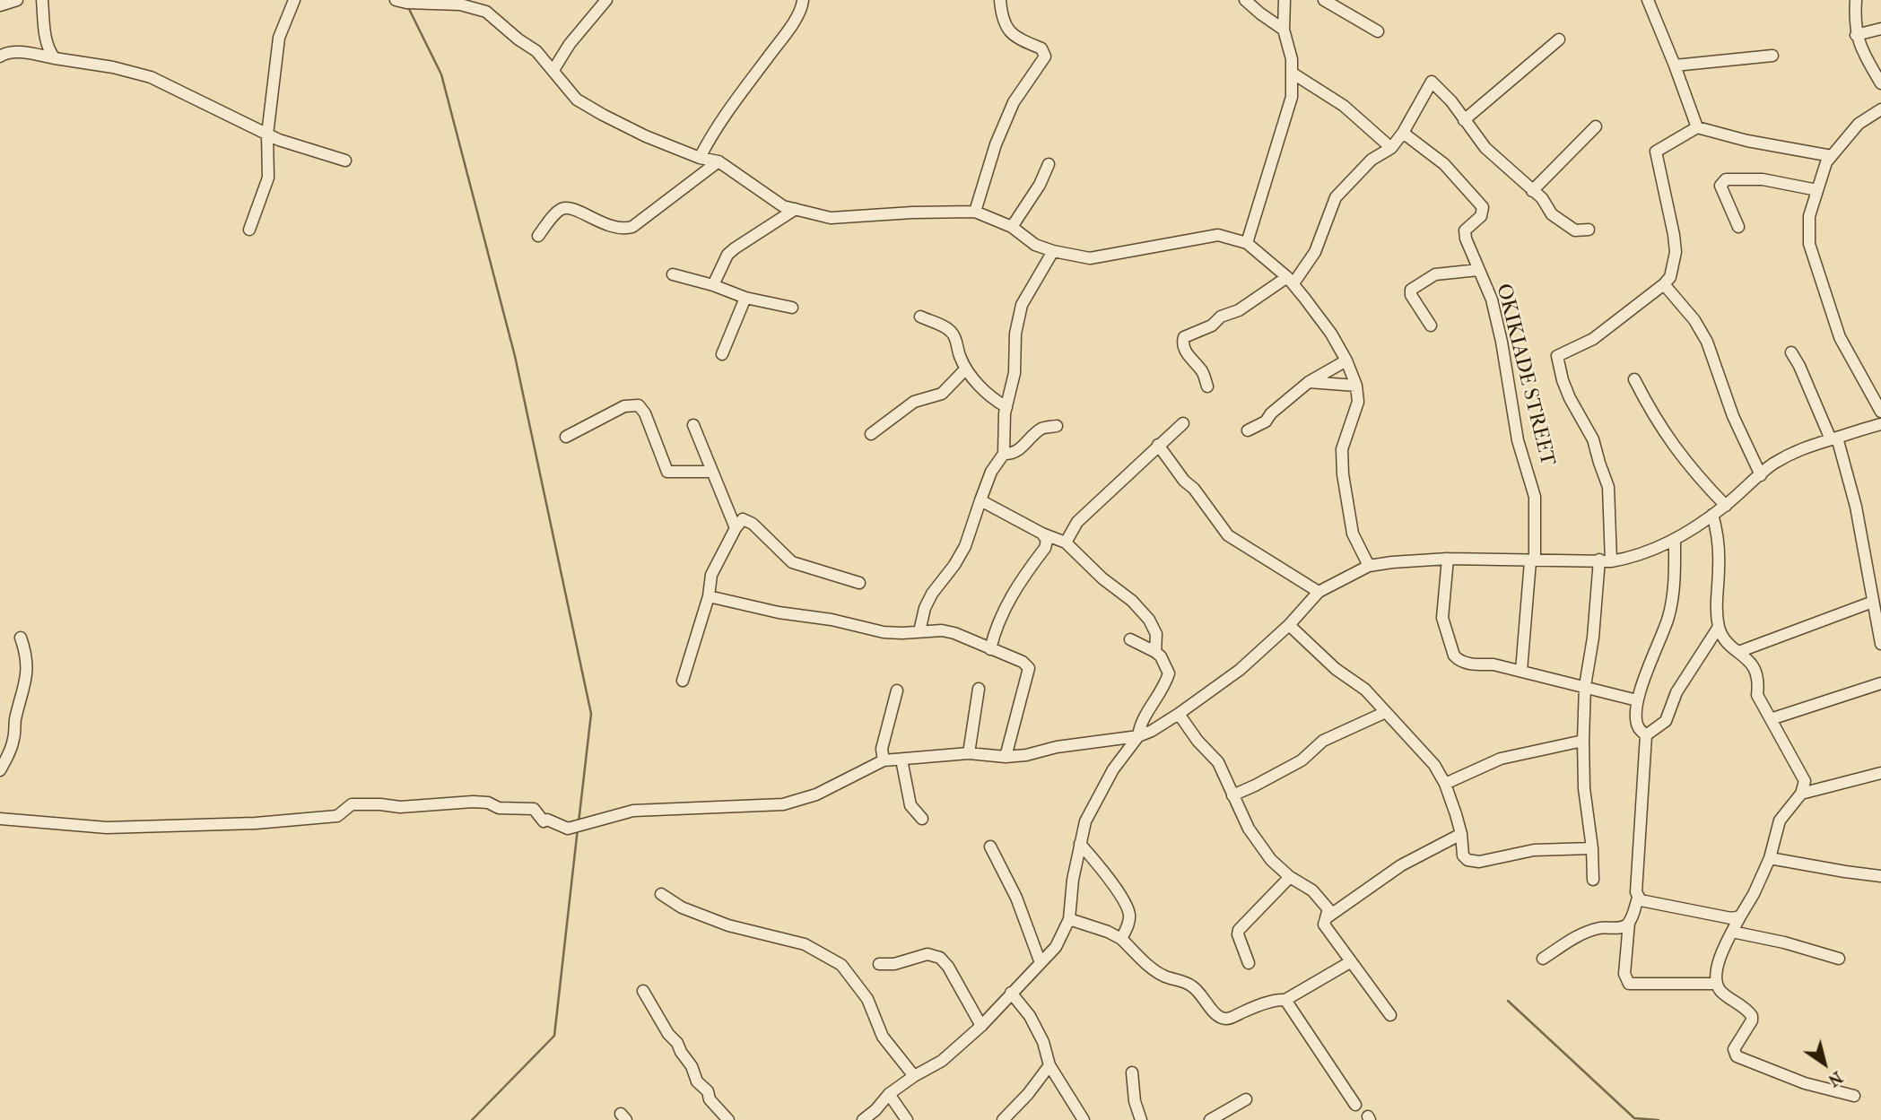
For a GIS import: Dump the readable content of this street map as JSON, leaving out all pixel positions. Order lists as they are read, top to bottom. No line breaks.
{"streets":{"street":["OKIKIADE STREET"]},"north":"bottom right"}
